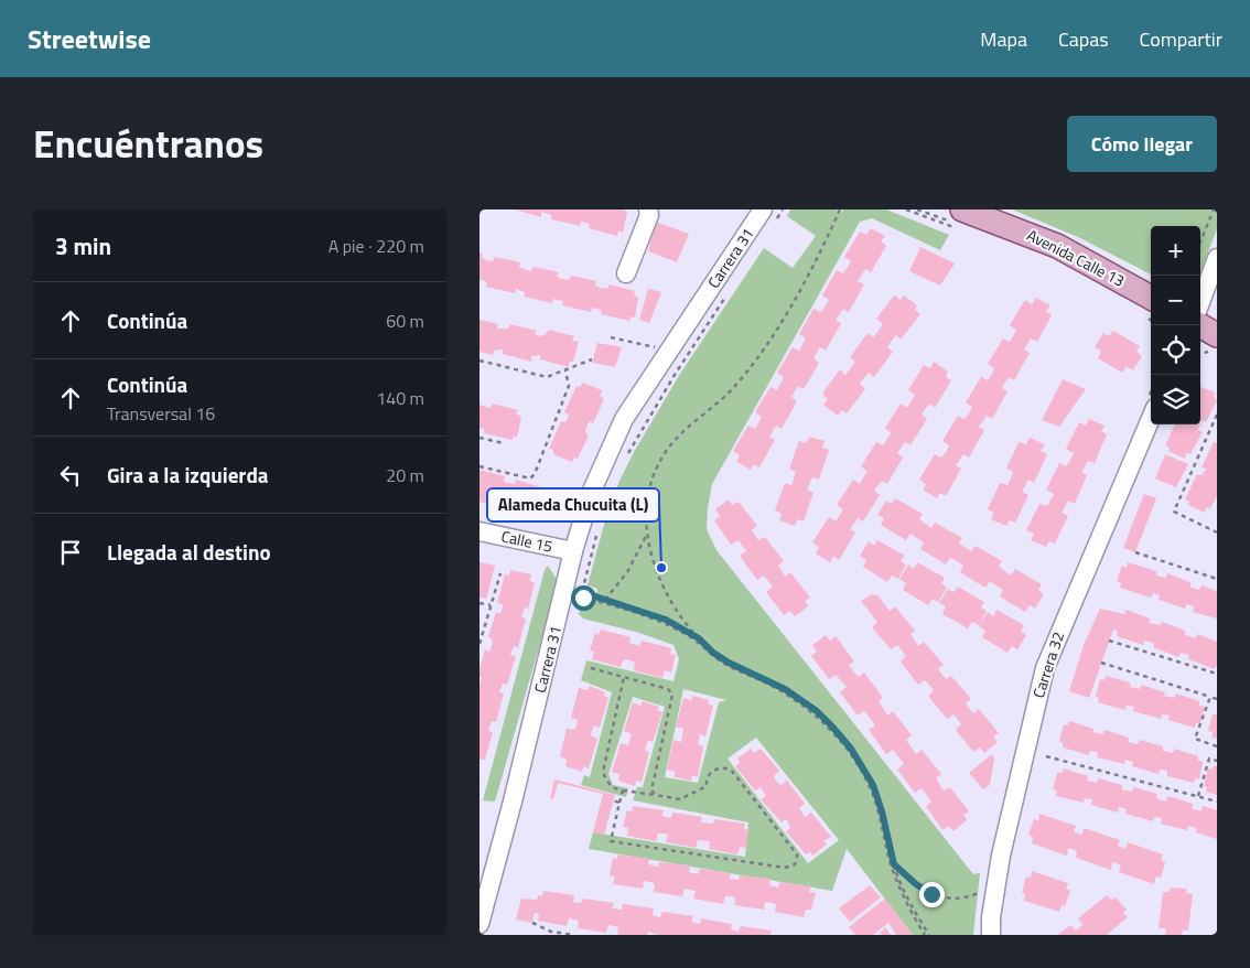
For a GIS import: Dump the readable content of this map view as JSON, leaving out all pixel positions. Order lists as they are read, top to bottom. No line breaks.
{"streets":{"main road":["Avenida Calle 13"],"street":["Carrera 31","Calle 15","Carrera 32"]},"crossings":[["Carrera 31","Calle 15"]],"places":["Alameda Chucuita (L)"],"page":{"header":"Streetwise","nav":["Mapa","Capas","Compartir"],"title":"Encuéntranos","buttons":"Cómo llegar","heading":["3 min","A pie · 220 m"],"map_buttons":["+","−"],"list":[["Continúa","60 m"],["Continúa","Transversal 16","140 m"],["Gira a la izquierda","20 m"],"Llegada al destino"]}}
